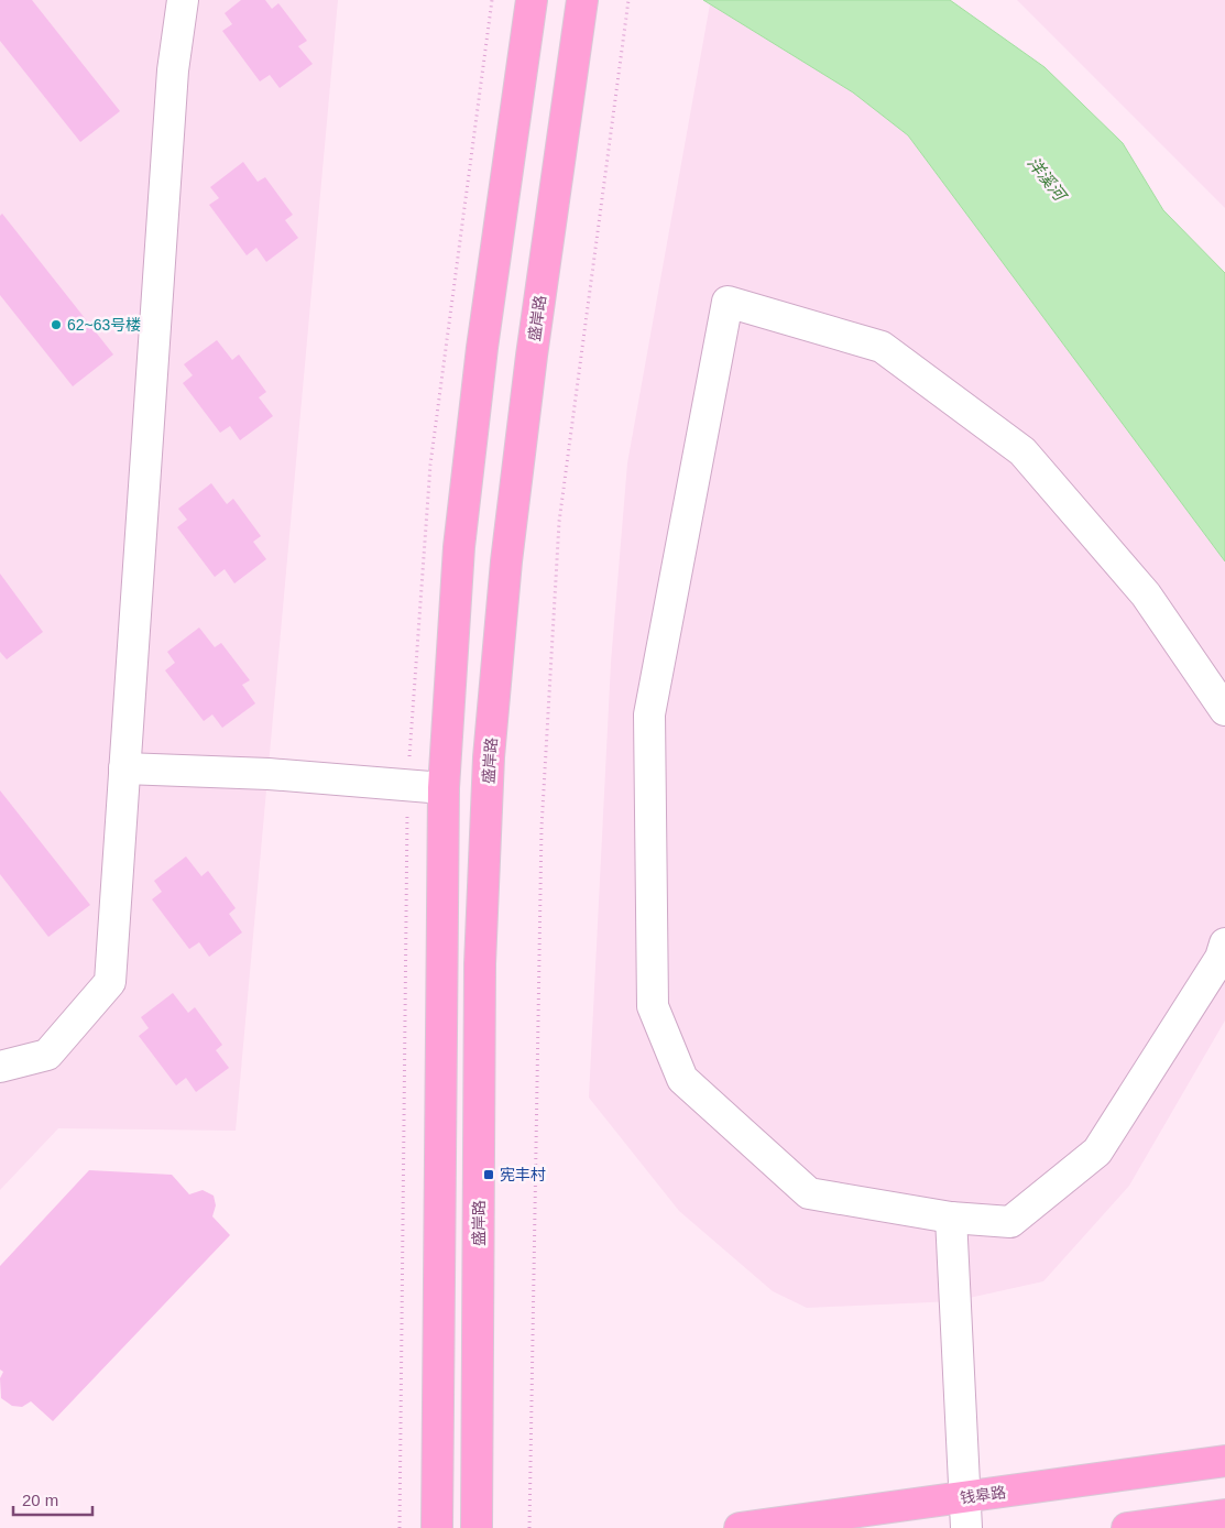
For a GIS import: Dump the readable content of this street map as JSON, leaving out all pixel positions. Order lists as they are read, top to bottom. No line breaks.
{"streets":{"main road":["盛岸路","钱皋路"]},"water":["洋溪河"],"places":{"other":["62~63号楼"],"transit":["宪丰村"]},"scale_bar":"20 m"}
